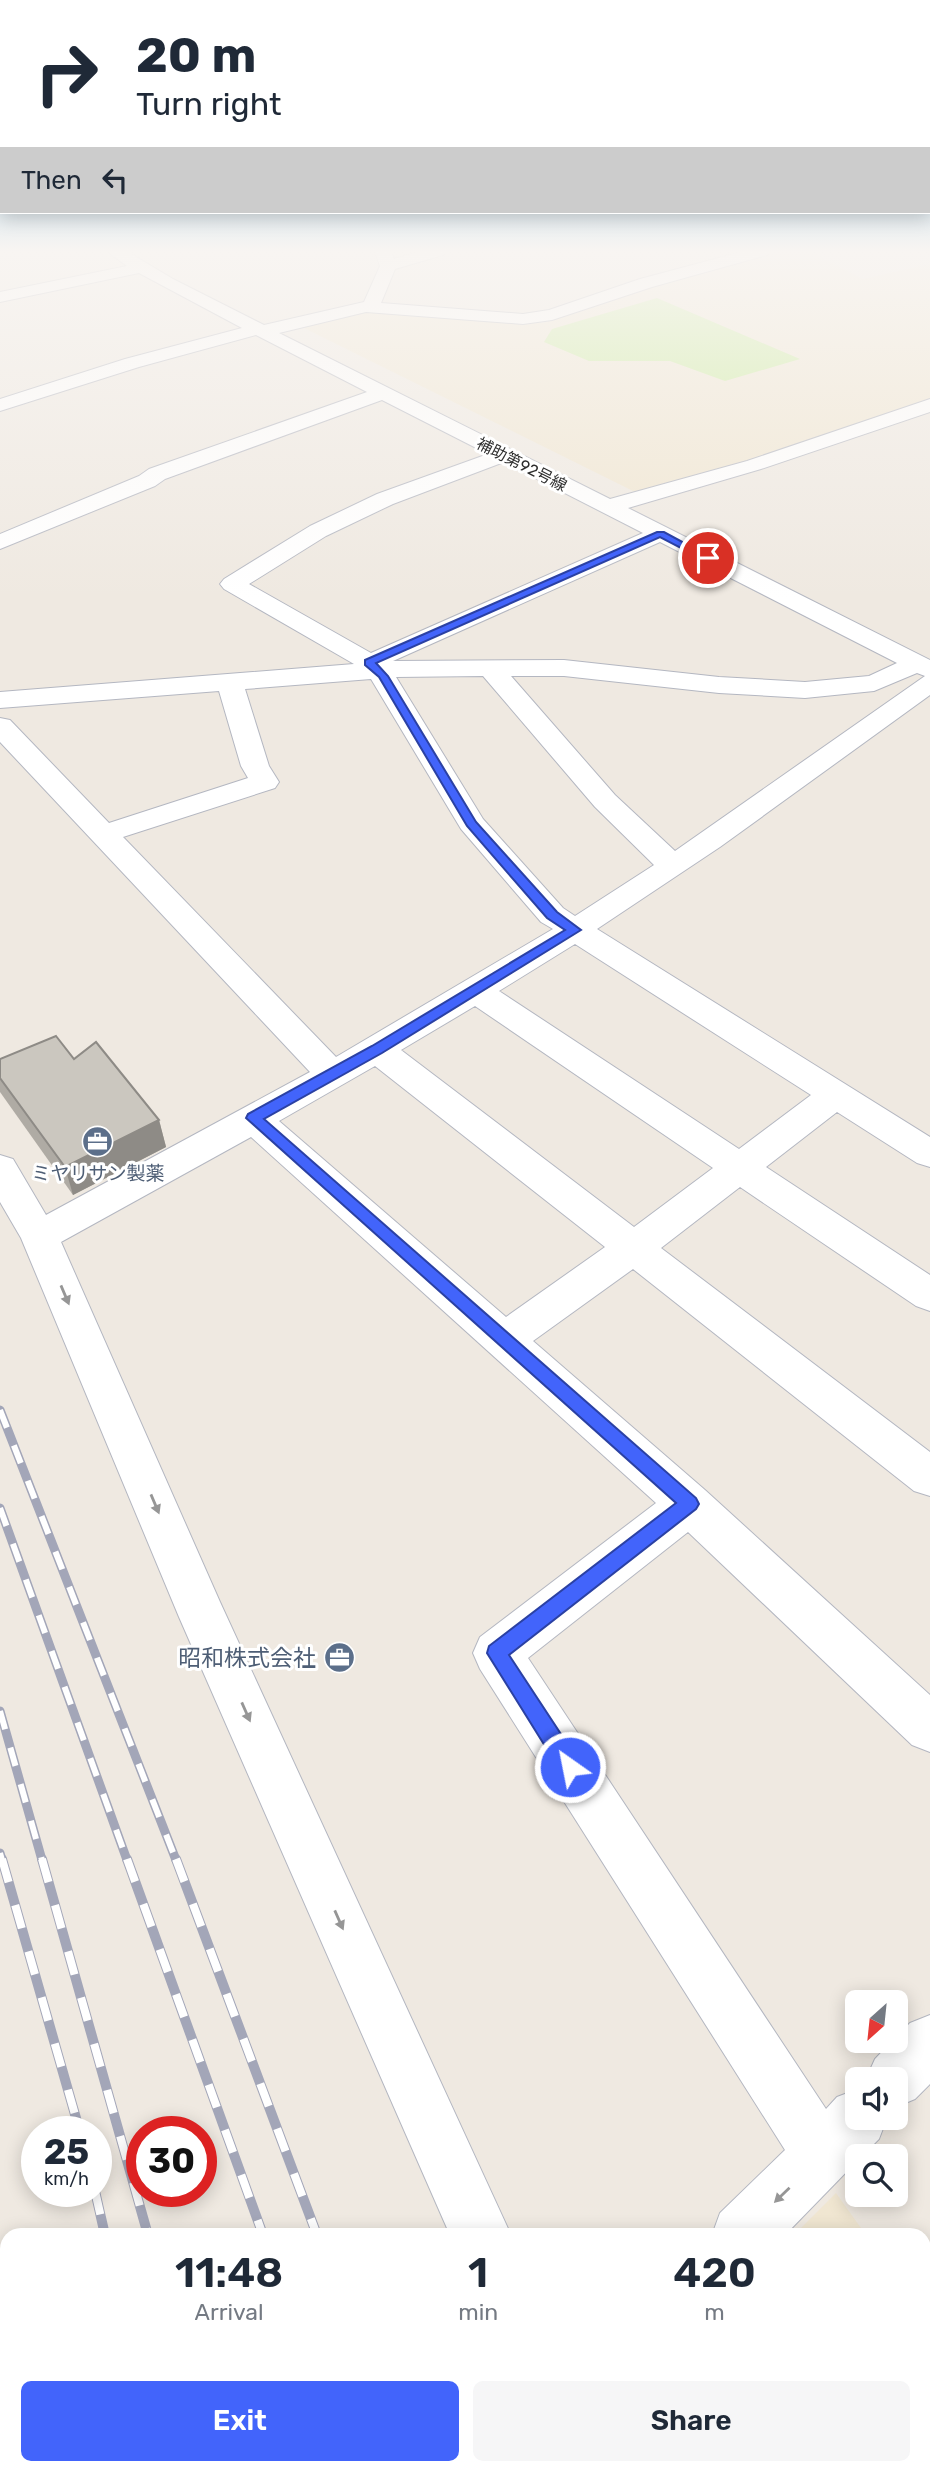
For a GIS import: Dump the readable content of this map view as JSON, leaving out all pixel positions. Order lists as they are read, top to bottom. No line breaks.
{"streets":{"street":["補助第92号線"]},"places":{"office":["ミヤリサン製薬","昭和株式会社"]},"north":"bottom left","page":{"turn":["20 m","Turn right"],"then":"Then","speed":"25 km/h","limit":"30","eta":["11:48","Arrival","1","min","420","m"],"buttons":["Exit","Share"]}}
